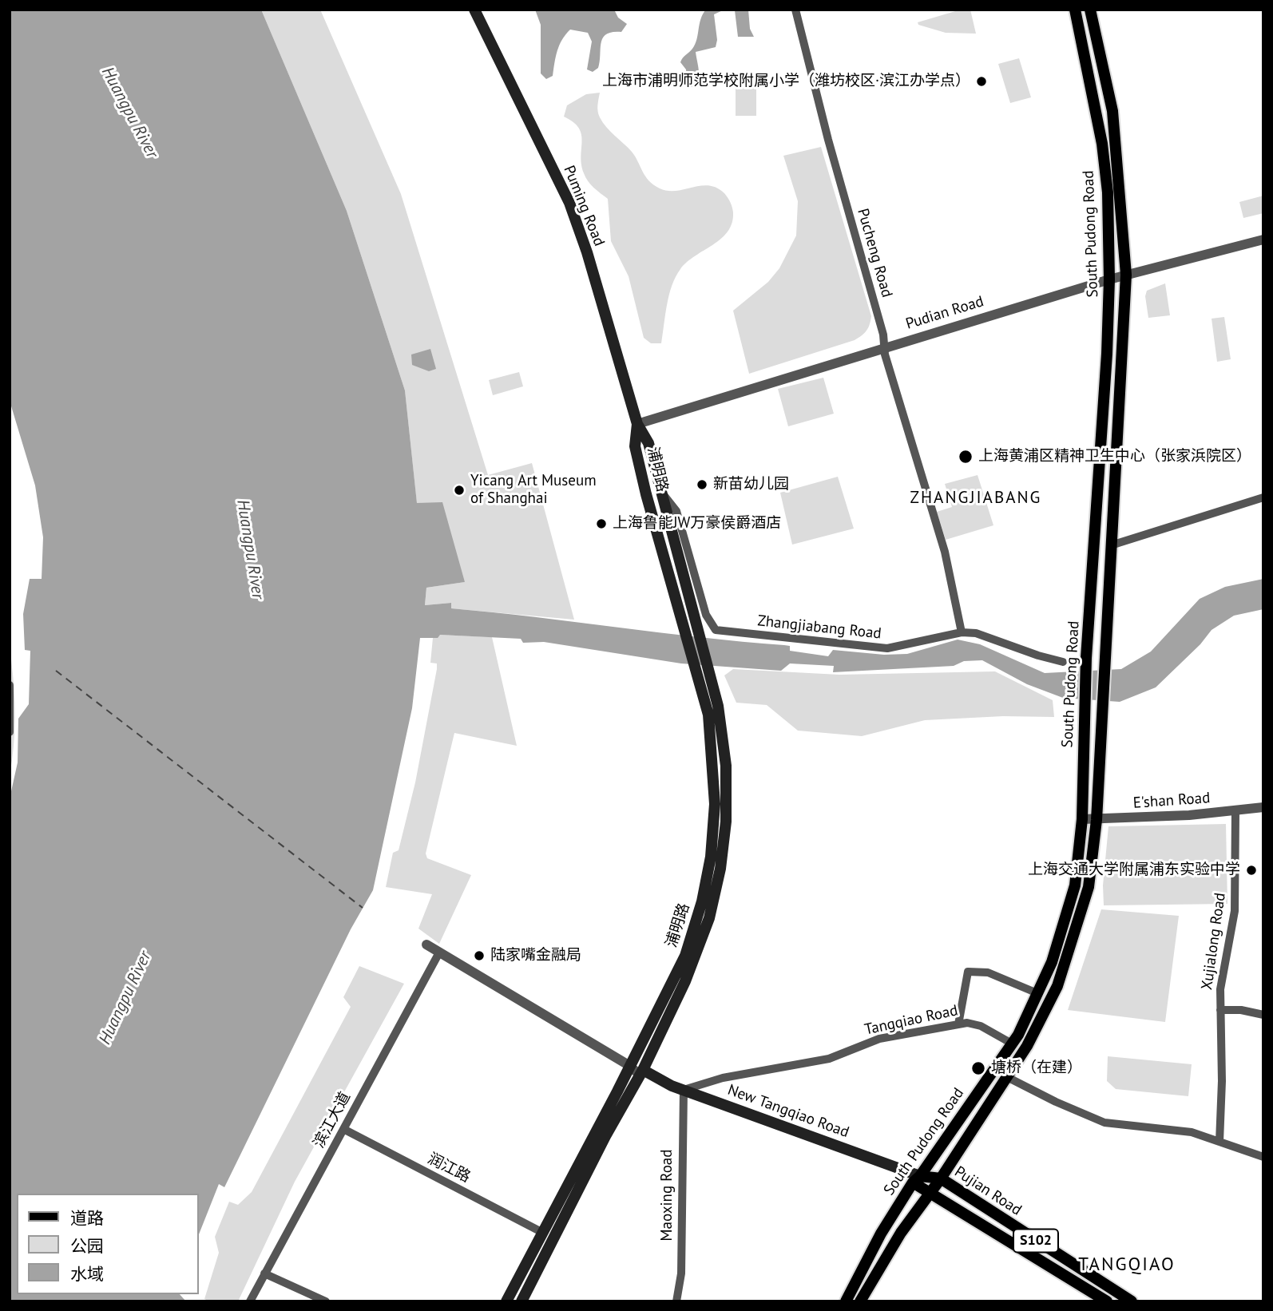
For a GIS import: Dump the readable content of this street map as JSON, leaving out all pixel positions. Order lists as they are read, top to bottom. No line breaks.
{"streets":{"main road":["Puming Road","South Pudong Road","浦明路","New Tangqiao Road","Pujian Road","S102"],"street":["Pucheng Road","Pudian Road","Zhangjiabang Road","E'shan Road","Xujialong Road","Tangqiao Road","滨江大道","润江路","Maoxing Road"]},"crossings":[["Puming Road","Pudian Road"],["Puming Road","浦明路"],["South Pudong Road","Pudian Road"],["South Pudong Road","E'shan Road"],["South Pudong Road","Tangqiao Road"],["South Pudong Road","New Tangqiao Road"],["South Pudong Road","Pujian Road"],["Pucheng Road","Pudian Road"],["Pucheng Road","Zhangjiabang Road"],["Pudian Road","浦明路"],["浦明路","Zhangjiabang Road"],["浦明路","New Tangqiao Road"],["浦明路","润江路"],["E'shan Road","Xujialong Road"],["Tangqiao Road","New Tangqiao Road"],["Tangqiao Road","Maoxing Road"],["New Tangqiao Road","滨江大道"],["New Tangqiao Road","Pujian Road"],["New Tangqiao Road","Maoxing Road"],["滨江大道","润江路"]],"districts":["ZHANGJIABANG","TANGQIAO"],"water":["Huangpu River"],"places":["上海市浦明师范学校附属小学（潍坊校区·滨江办学点）","上海黄浦区精神卫生中心（张家浜院区）","新苗幼儿园","Yicang Art Museum of Shanghai","上海鲁能JW万豪侯爵酒店","上海交通大学附属浦东实验中学","陆家嘴金融局","塘桥（在建）"],"legend":["道路","公园","水域"]}
